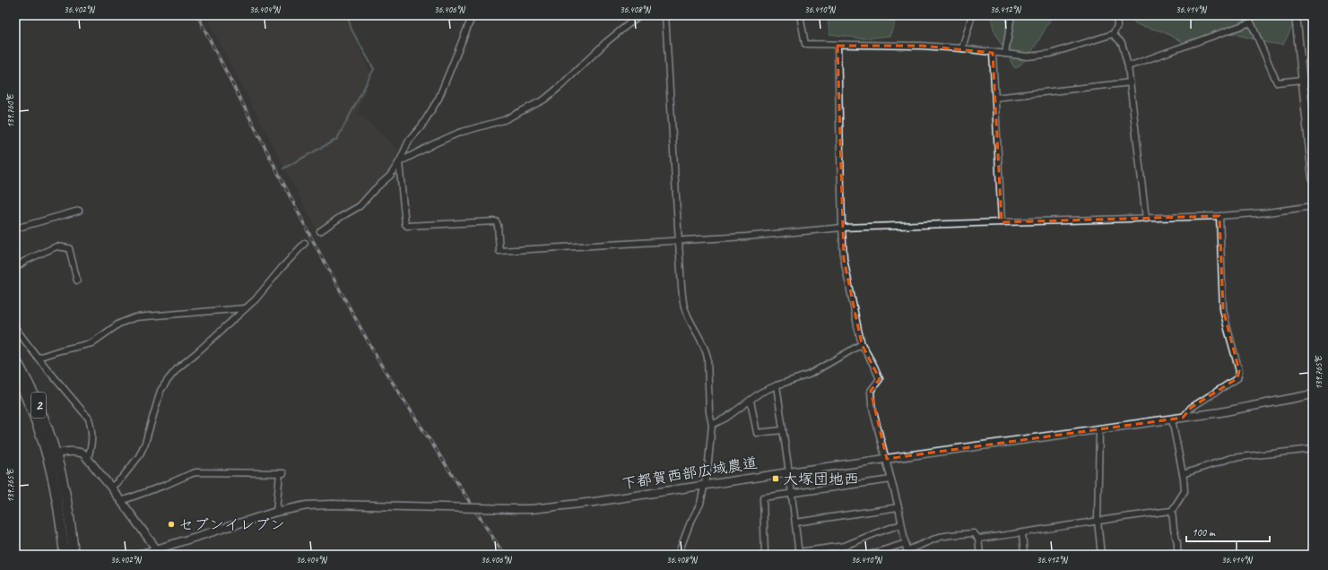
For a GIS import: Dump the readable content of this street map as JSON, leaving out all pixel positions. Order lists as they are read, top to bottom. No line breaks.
{"streets":{"main road":["2"],"street":["下都賀西部広域農道"]},"places":{"transit":["大塚団地西"],"other":["セブンイレブン"]},"scale_bar":"100 m","coordinates":["36.402°N","36.404°N","36.406°N","36.408°N","36.410°N","36.412°N","36.414°N","139.760°E","139.765°E"]}
